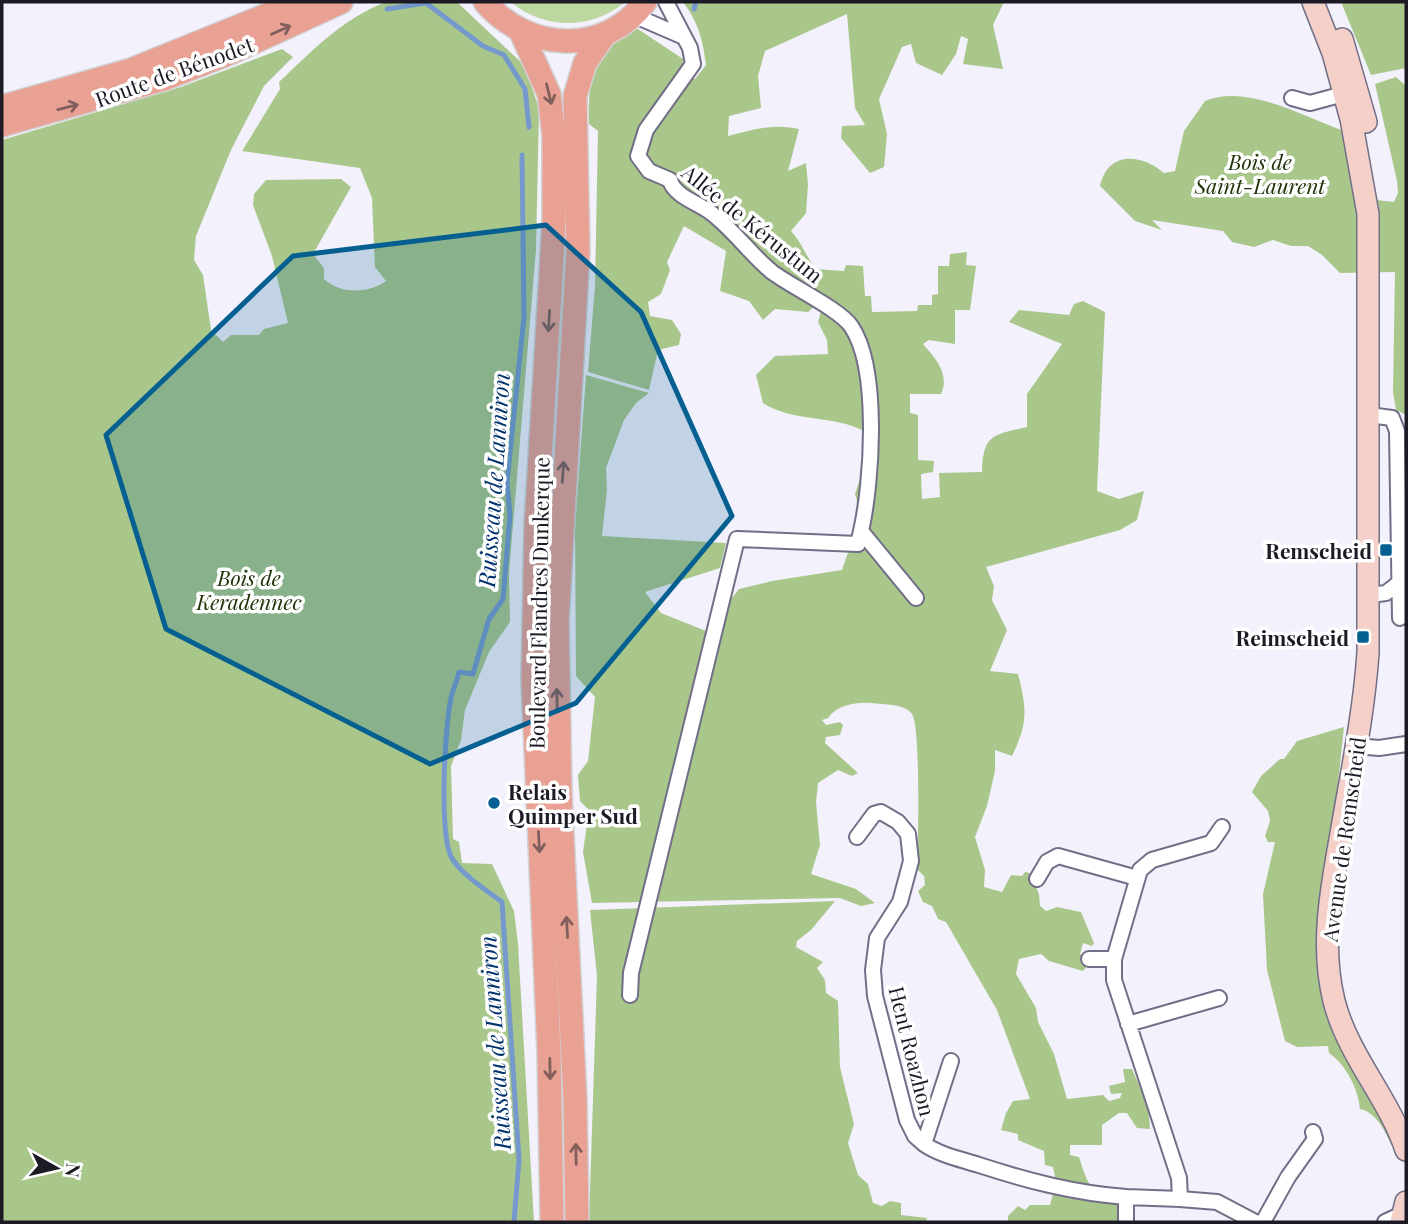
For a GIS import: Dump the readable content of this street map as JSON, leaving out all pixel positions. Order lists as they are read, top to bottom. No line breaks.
{"streets":{"main road":["Route de Bénodet","Boulevard Flandres Dunkerque"],"street":["Allée de Kérustum","Avenue de Remscheid","Hent Roazhon"]},"water":["Ruisseau de Lanniron"],"parks":["Bois de Saint-Laurent","Bois de Keradennec"],"places":{"transit":["Remscheid","Reimscheid"],"other":["Relais Quimper Sud"]},"north":"right"}
